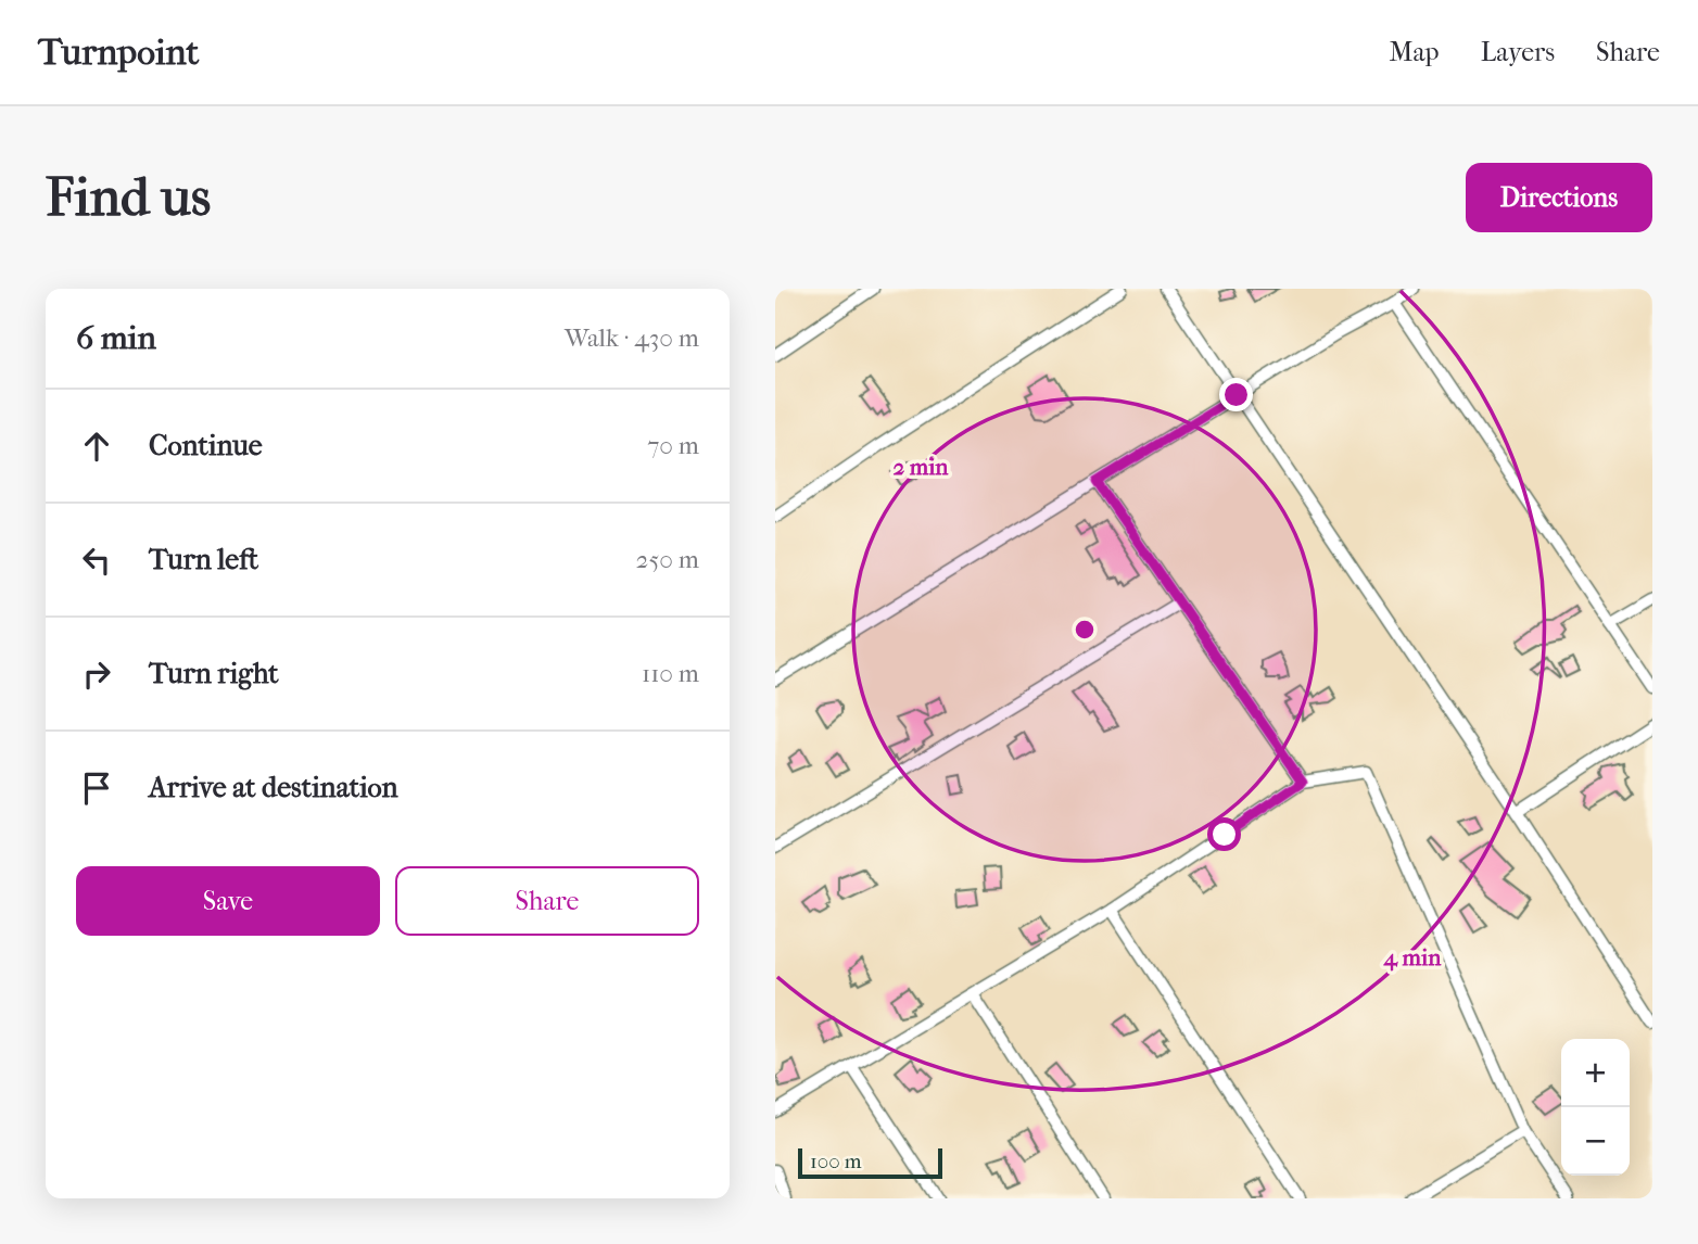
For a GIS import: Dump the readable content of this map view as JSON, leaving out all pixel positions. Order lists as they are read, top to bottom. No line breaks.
{"scale_bar":"100 m","page":{"header":"Turnpoint","nav":["Map","Layers","Share"],"buttons":["Directions",["Save","Share"]],"title":"Find us","heading":["6 min","Walk · 430 m"],"list":[["Continue","70 m"],["Turn left","250 m"],["Turn right","110 m"],"Arrive at destination"],"map_buttons":["+","−"],"scale":"100 m"},"rings":["2 min","4 min"]}
